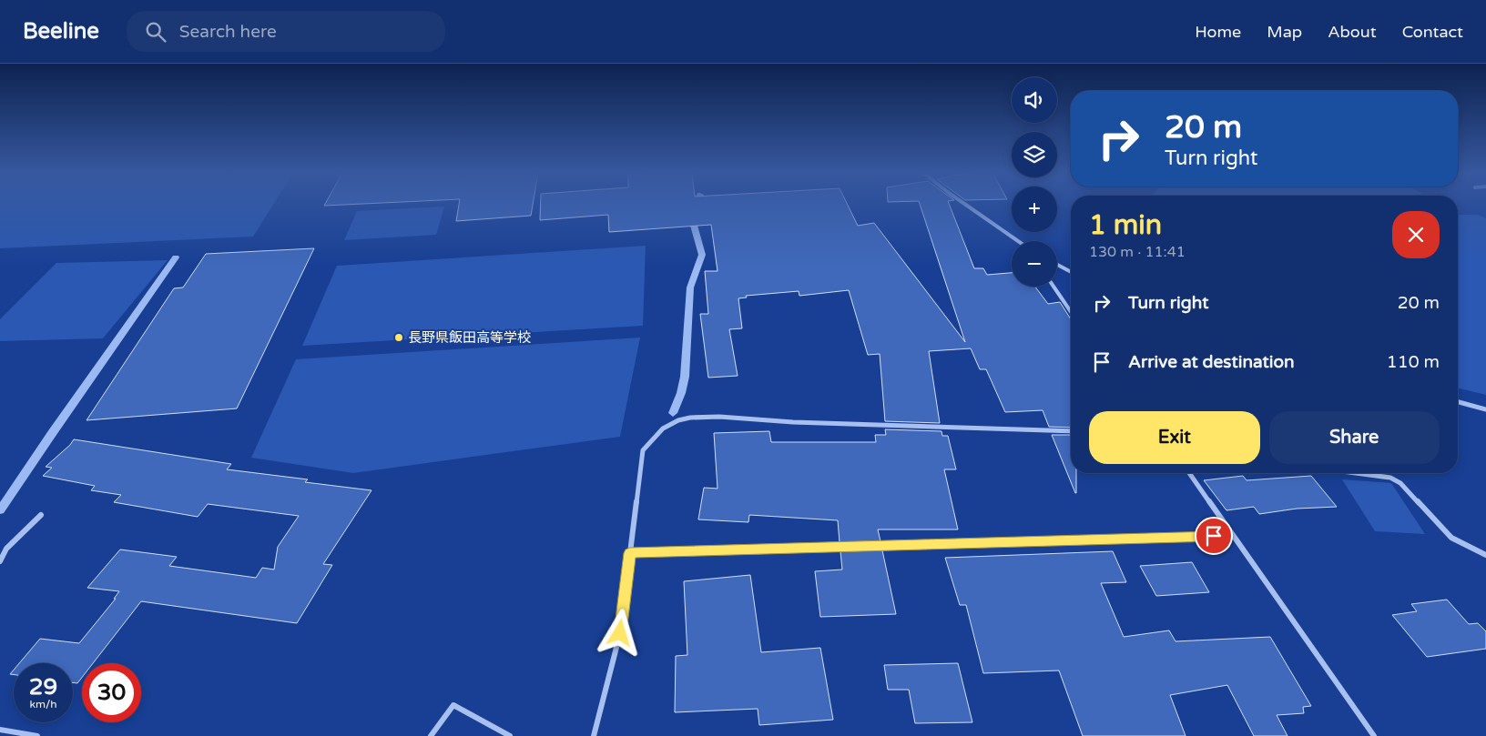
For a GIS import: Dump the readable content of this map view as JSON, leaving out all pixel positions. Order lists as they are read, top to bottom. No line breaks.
{"places":["長野県飯田高等学校"],"page":{"header":"Beeline","search":"Search here","nav":["Home","Map","About","Contact"],"map_buttons":["+","−"],"turn":["20 m","Turn right"],"heading":["1 min","130 m · 11:41"],"list":[{"name":"Turn right","value":"20 m"},{"name":"Arrive at destination","value":"110 m"}],"buttons":["Exit","Share"],"speed":"29 km/h","limit":"30"}}
